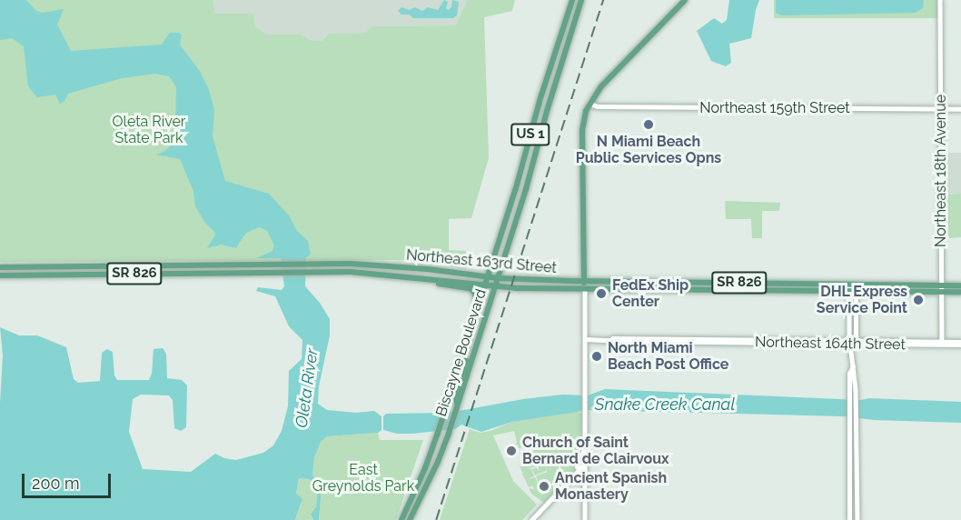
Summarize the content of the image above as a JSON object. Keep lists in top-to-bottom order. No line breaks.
{"streets":{"main road":["US 1","Northeast 163rd Street","SR 826","Biscayne Boulevard"],"street":["Northeast 159th Street","Northeast 18th Avenue","Northeast 164th Street"]},"crossings":[["Northeast 159th Street","Northeast 18th Avenue"],["Northeast 18th Avenue","Northeast 163rd Street"],["Northeast 18th Avenue","Northeast 164th Street"],["Northeast 163rd Street","Biscayne Boulevard"]],"water":["Oleta River","Snake Creek Canal"],"parks":["Oleta River State Park","East Greynolds Park"],"places":["N Miami Beach Public Services Opns","FedEx Ship Center","DHL Express Service Point","North Miami Beach Post Office","Church of Saint Bernard de Clairvoux","Ancient Spanish Monastery"],"scale_bar":"200 m"}
